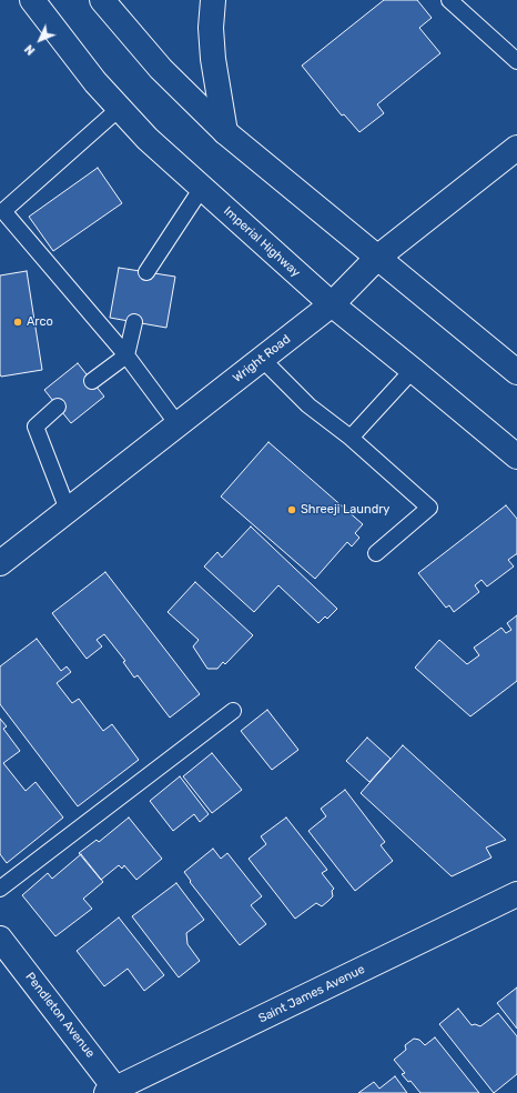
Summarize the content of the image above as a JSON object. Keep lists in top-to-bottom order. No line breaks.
{"streets":{"main road":["Imperial Highway","Wright Road","Saint James Avenue","Pendleton Avenue"]},"crossings":[["Imperial Highway","Wright Road"],["Saint James Avenue","Pendleton Avenue"]],"places":["Arco","Shreeji Laundry"],"north":"bottom left"}
